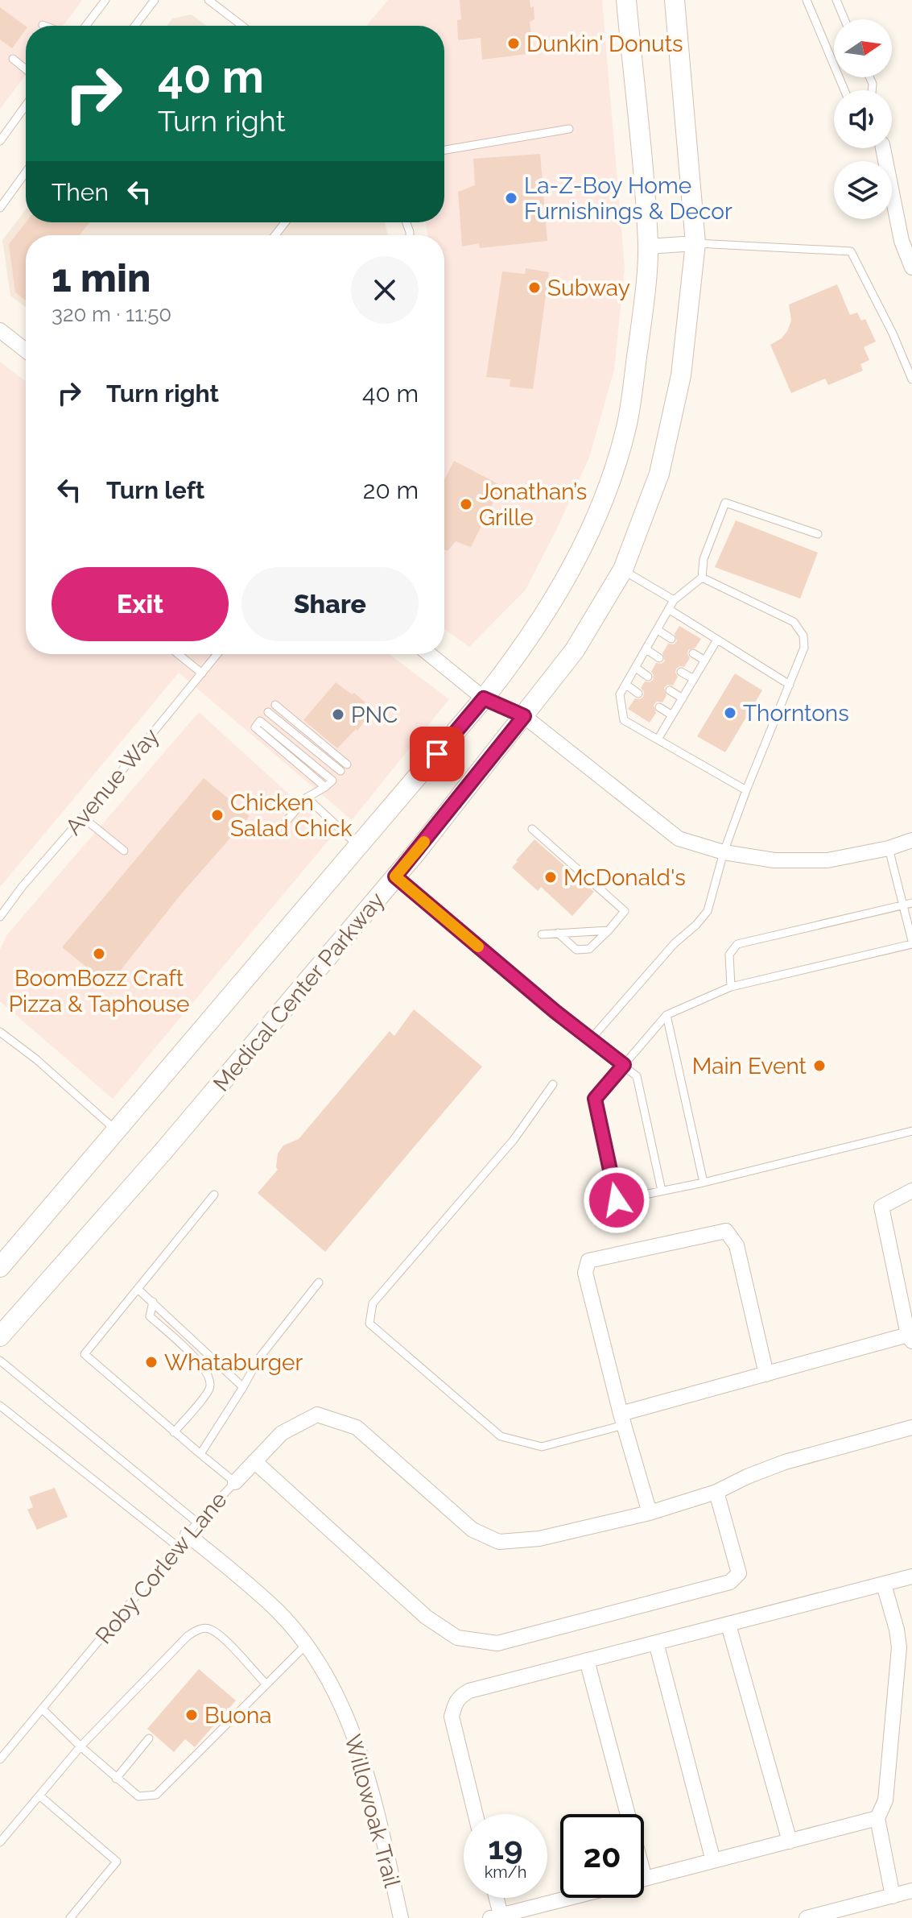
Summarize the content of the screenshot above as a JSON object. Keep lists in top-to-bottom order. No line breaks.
{"streets":{"main road":["Medical Center Parkway"],"street":["Willowoak Trail"],"lane":["Avenue Way","Roby Corlew Lane"]},"crossings":[["Roby Corlew Lane","Willowoak Trail"]],"places":["Dunkin' Donuts","La-Z-Boy Home Furnishings & Decor","Subway","Jonathan’s Grille","Thorntons","PNC","Chicken Salad Chick","McDonald's","BoomBozz Craft Pizza & Taphouse","Main Event","Whataburger","Buona"],"north":"right","page":{"turn":["40 m","Turn right"],"then":"Then","heading":["1 min","320 m · 11:50"],"list":[{"name":"Turn right","value":"40 m"},{"name":"Turn left","value":"20 m"}],"buttons":["Exit","Share"],"speed":"19 km/h","limit":"20"}}
